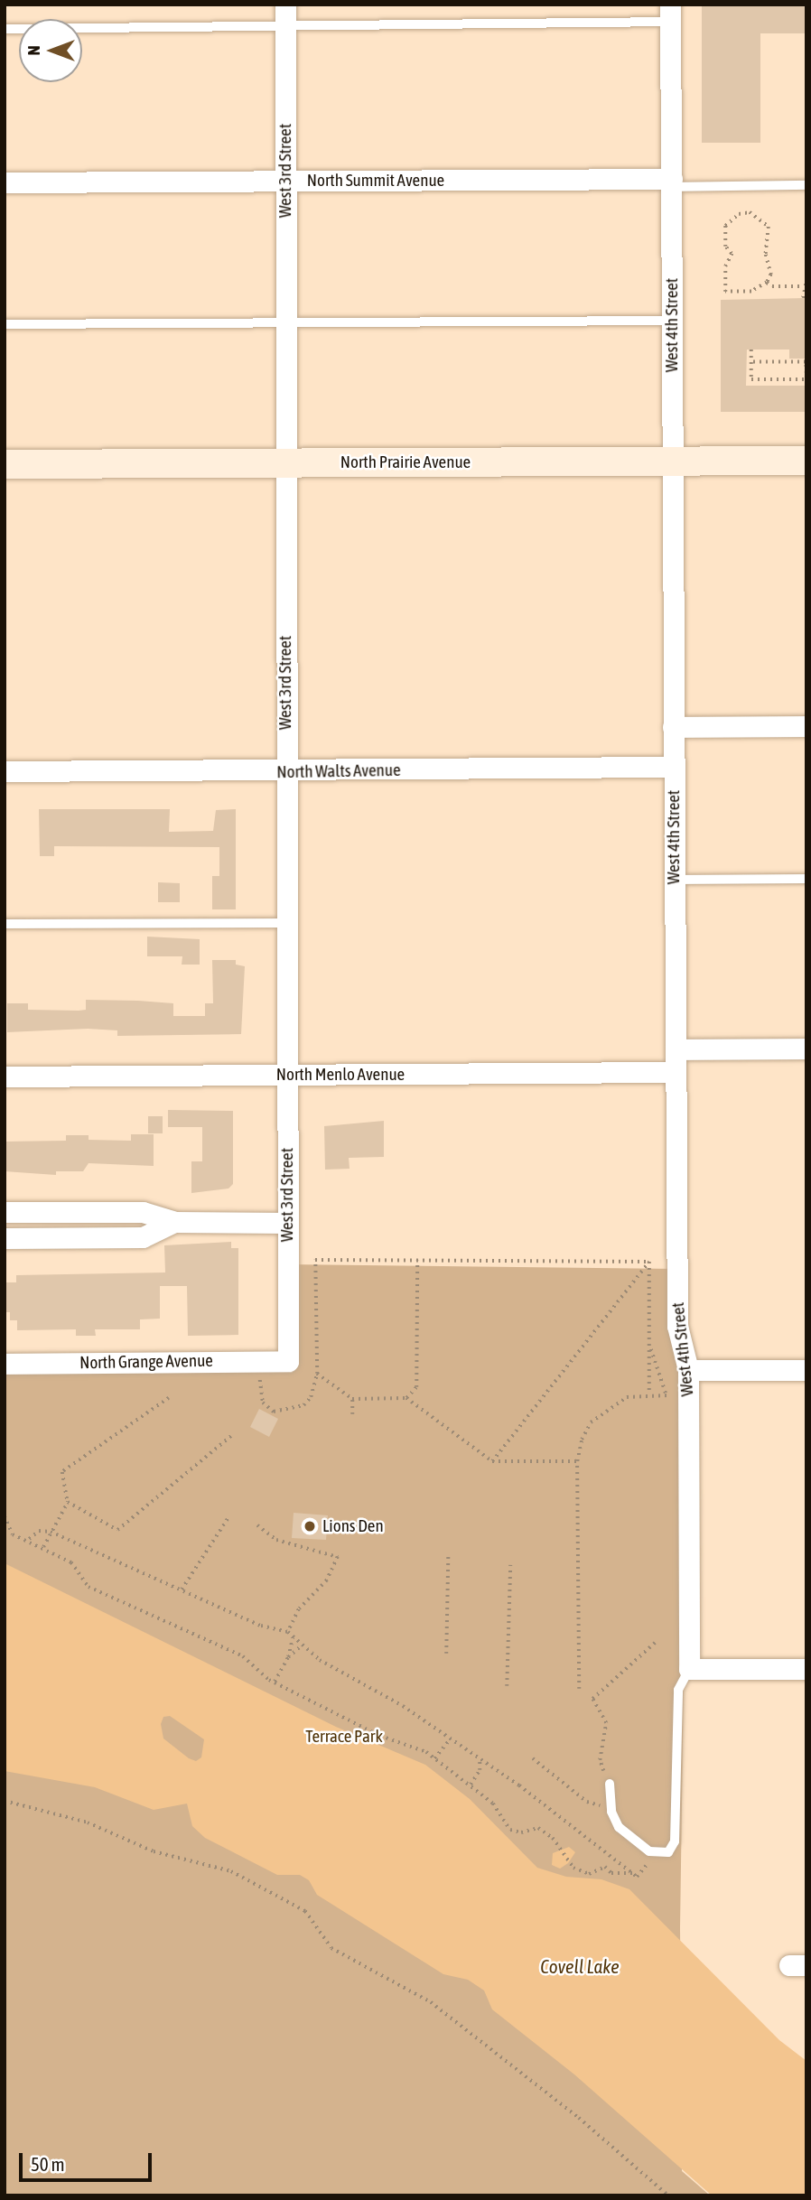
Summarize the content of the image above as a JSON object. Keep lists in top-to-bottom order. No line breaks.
{"streets":{"street":["West 3rd Street","North Summit Avenue","West 4th Street","North Prairie Avenue","North Walts Avenue","North Menlo Avenue","North Grange Avenue"]},"crossings":[["West 3rd Street","North Summit Avenue"],["West 3rd Street","North Prairie Avenue"],["West 3rd Street","North Walts Avenue"],["West 3rd Street","North Menlo Avenue"],["West 3rd Street","North Grange Avenue"],["North Summit Avenue","West 4th Street"],["West 4th Street","North Prairie Avenue"],["West 4th Street","North Walts Avenue"],["West 4th Street","North Menlo Avenue"]],"water":["Covell Lake"],"parks":["Terrace Park"],"places":["Lions Den"],"scale_bar":"50 m","north":"left"}
